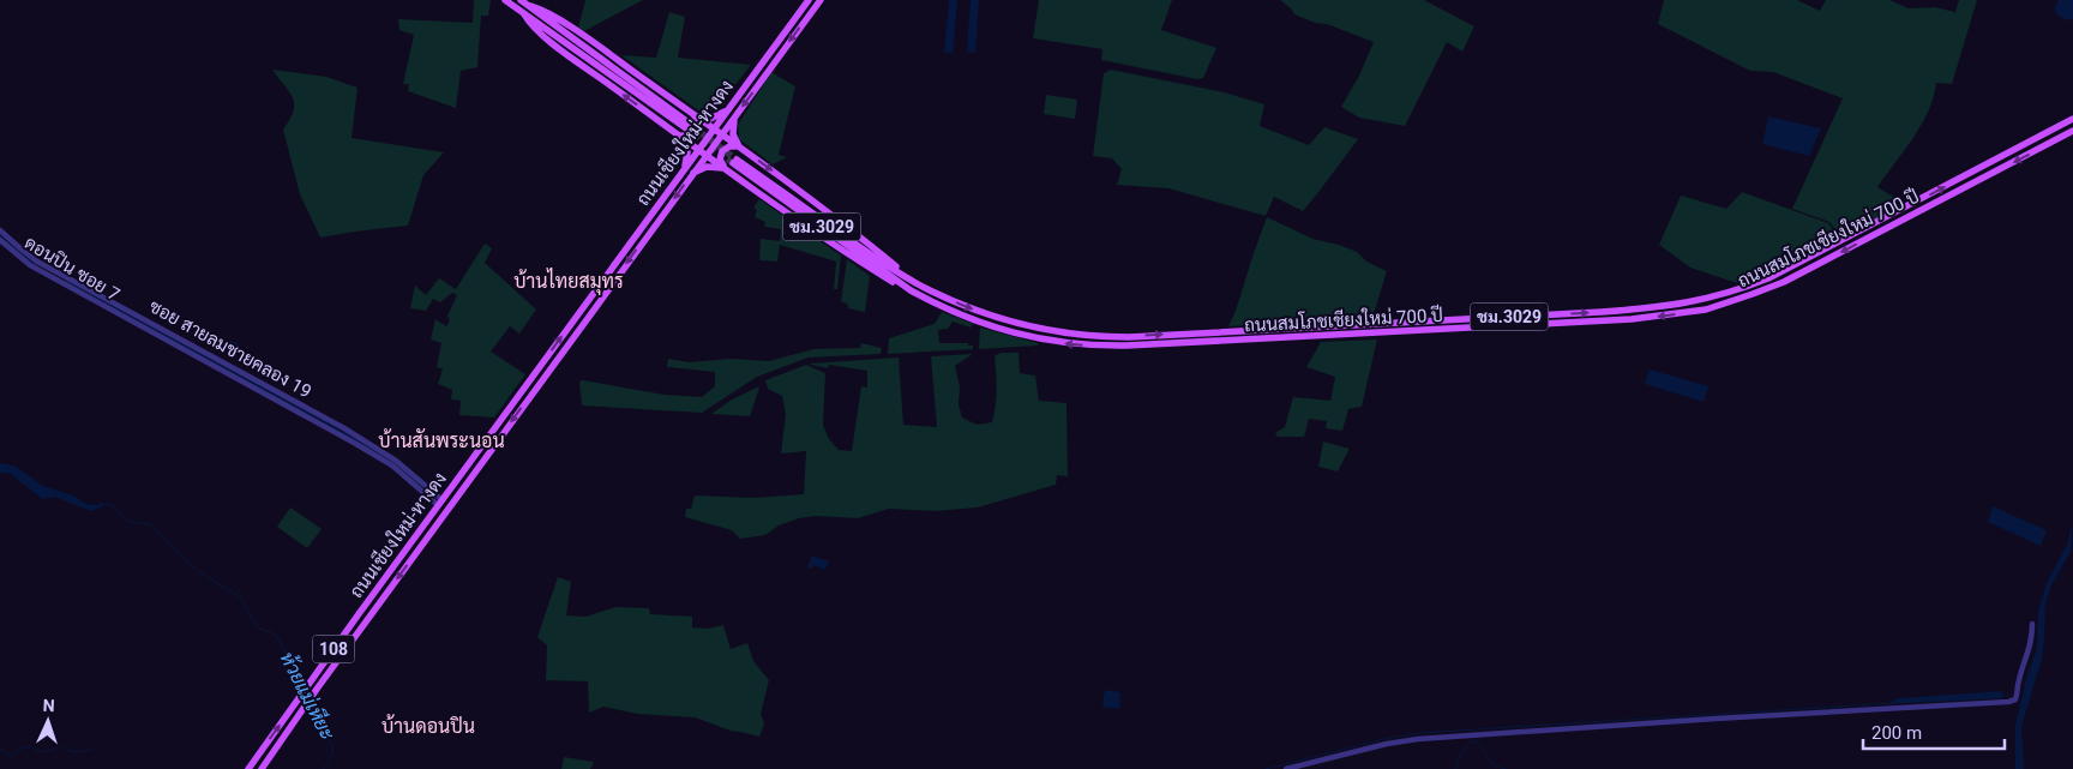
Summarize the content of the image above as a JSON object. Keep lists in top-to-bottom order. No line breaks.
{"streets":{"main road":["ถนนเชียงใหม่-หางดง","ชม.3029","ถนนสมโภชเชียงใหม่ 700 ปี","108"],"street":["ดอนปิน ซอย 7","ซอย สายลมชายคลอง 19"]},"crossings":[["ถนนเชียงใหม่-หางดง","ดอนปิน ซอย 7"],["ถนนเชียงใหม่-หางดง","ซอย สายลมชายคลอง 19"],["ดอนปิน ซอย 7","ซอย สายลมชายคลอง 19"]],"districts":["บ้านไทยสมุทร","บ้านสันพระนอน","บ้านดอนปิน"],"water":["ห้วยแม่เหียะ"],"scale_bar":"200 m","north":"top"}
